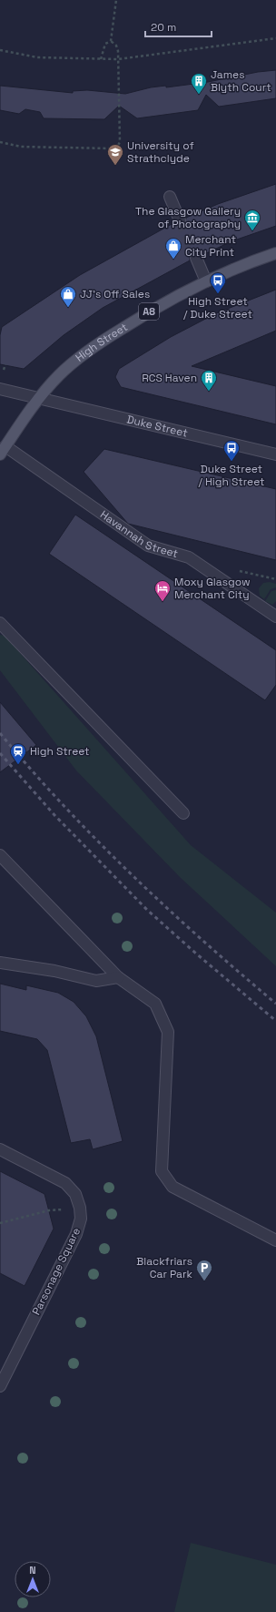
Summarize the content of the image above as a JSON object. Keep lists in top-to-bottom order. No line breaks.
{"streets":{"main road":["A8","High Street"],"street":["Duke Street","Havannah Street","Parsonage Square"]},"crossings":[["High Street","Duke Street"],["High Street","Havannah Street"]],"places":{"building":["James Blyth Court","RCS Haven"],"school or university":["University of Strathclyde"],"museum":["The Glasgow Gallery of Photography"],"shop":["Merchant City Print","JJ's Off Sales"],"bus stop":["High Street / Duke Street","Duke Street / High Street"],"hotel":["Moxy Glasgow Merchant City"],"station":["High Street"],"parking":["Blackfriars Car Park"]},"scale_bar":"20 m","north":"top"}
